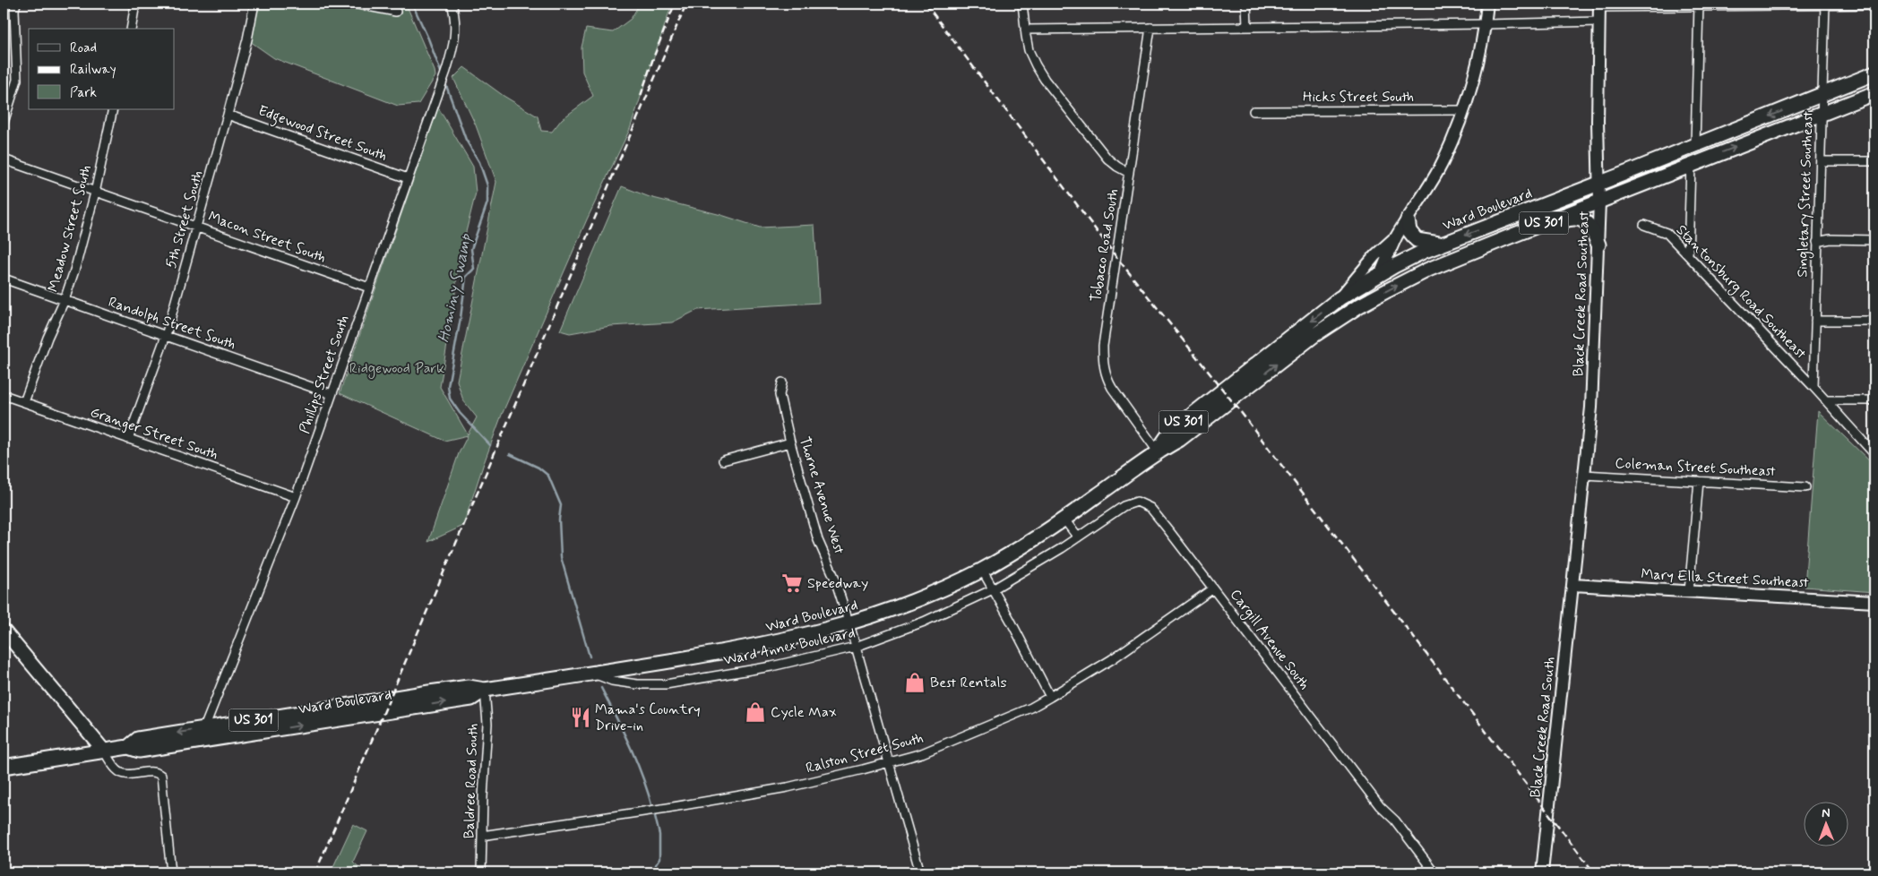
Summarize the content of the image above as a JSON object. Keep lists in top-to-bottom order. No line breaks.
{"streets":{"highway":["Ward Boulevard","US 301"],"street":["Hicks Street South","Edgewood Street South","Singletary Street Southeast","5th Street South","Meadow Street South","Macon Street South","Tobacco Road South","Stantonsburg Road Southeast","Black Creek Road Southeast","Randolph Street South","Phillips Street South","Granger Street South","Coleman Street Southeast","Thorne Avenue West","Mary Ella Street Southeast","Cargill Avenue South","Ward Annex Boulevard","Black Creek Road South","Ralston Street South","Baldree Road South"]},"crossings":[["Edgewood Street South","5th Street South"],["Edgewood Street South","Phillips Street South"],["Singletary Street Southeast","Ward Boulevard"],["Singletary Street Southeast","Stantonsburg Road Southeast"],["Ward Boulevard","Tobacco Road South"],["Ward Boulevard","Black Creek Road Southeast"],["Ward Boulevard","Phillips Street South"],["Ward Boulevard","Thorne Avenue West"],["Ward Boulevard","Ward Annex Boulevard"],["Ward Boulevard","Baldree Road South"],["5th Street South","Macon Street South"],["5th Street South","Randolph Street South"],["5th Street South","Granger Street South"],["Meadow Street South","Macon Street South"],["Meadow Street South","Randolph Street South"],["Meadow Street South","Granger Street South"],["Macon Street South","Phillips Street South"],["Black Creek Road Southeast","Coleman Street Southeast"],["Black Creek Road Southeast","Mary Ella Street Southeast"],["Black Creek Road Southeast","Black Creek Road South"],["Randolph Street South","Phillips Street South"],["Phillips Street South","Granger Street South"],["Thorne Avenue West","Ward Annex Boulevard"],["Thorne Avenue West","Ralston Street South"],["Mary Ella Street Southeast","Black Creek Road South"],["Cargill Avenue South","Ward Annex Boulevard"],["Cargill Avenue South","Ralston Street South"],["Ralston Street South","Baldree Road South"]],"water":["Hominy Swamp"],"parks":["Ridgewood Park"],"places":{"supermarket":["Speedway"],"shop":["Best Rentals","Cycle Max"],"restaurant":["Mama's Country Drive-in"]},"legend":["Road","Railway","Park"],"north":"top"}
